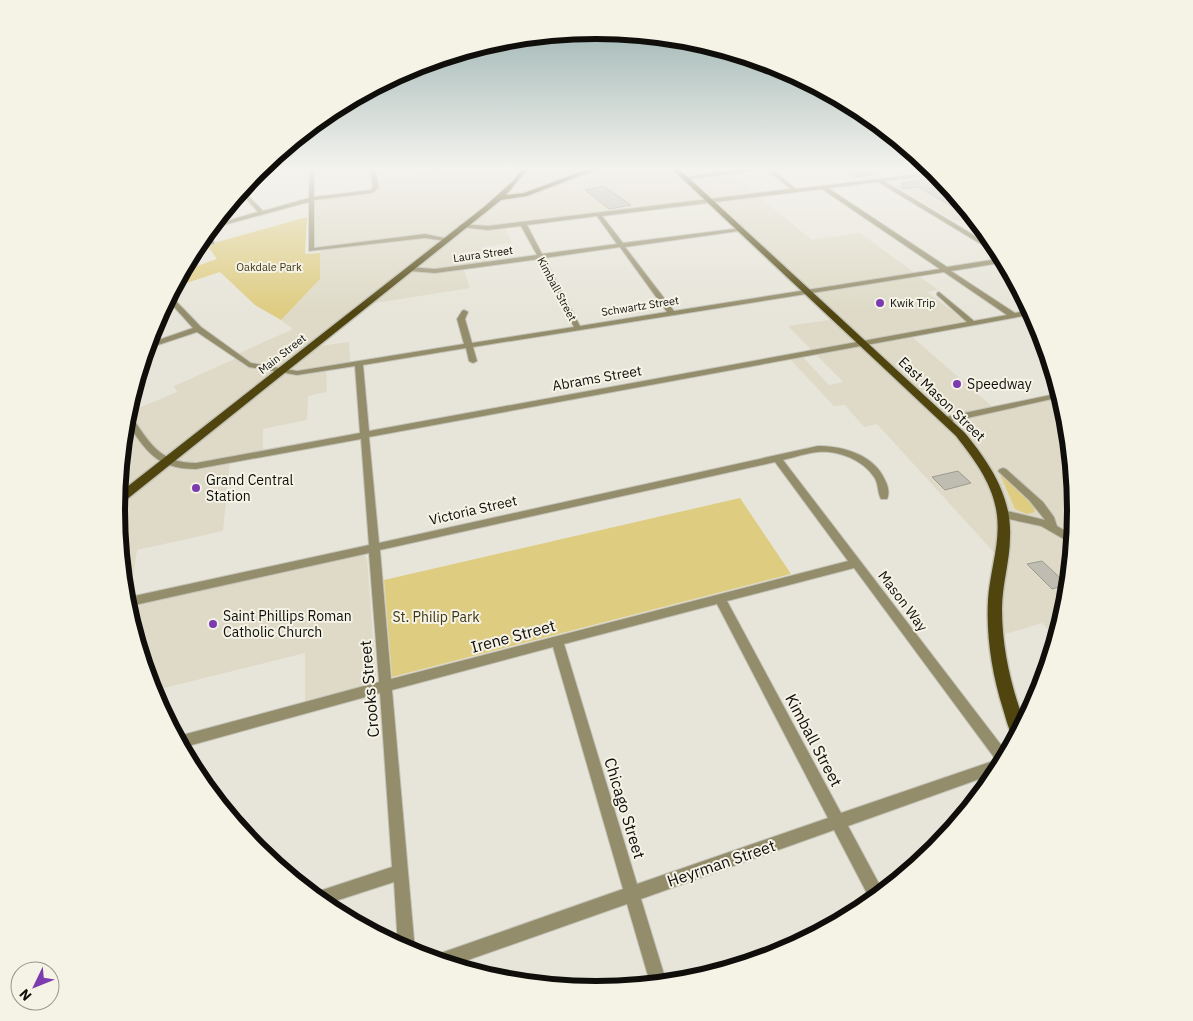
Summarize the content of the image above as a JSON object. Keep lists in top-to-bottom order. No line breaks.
{"streets":{"main road":["Main Street","East Mason Street"],"street":["Laura Street","Kimball Street","Schwartz Street","Abrams Street","Victoria Street","Mason Way","Irene Street","Crooks Street","Chicago Street","Heyrman Street"]},"crossings":[["Laura Street","Kimball Street"],["Laura Street","Main Street"],["Laura Street","East Mason Street"],["Kimball Street","Schwartz Street"],["Kimball Street","Irene Street"],["Kimball Street","Heyrman Street"],["Schwartz Street","Main Street"],["Schwartz Street","East Mason Street"],["Schwartz Street","Crooks Street"],["Main Street","Abrams Street"],["Abrams Street","East Mason Street"],["Abrams Street","Crooks Street"],["Victoria Street","Mason Way"],["Victoria Street","Crooks Street"],["Mason Way","Irene Street"],["Irene Street","Crooks Street"],["Irene Street","Chicago Street"],["Chicago Street","Heyrman Street"]],"parks":["Oakdale Park","St. Philip Park"],"places":["Kwik Trip","Speedway","Grand Central Station","Saint Phillips Roman Catholic Church"],"north":"bottom left"}
